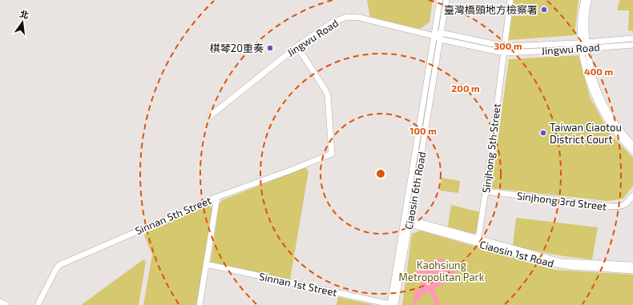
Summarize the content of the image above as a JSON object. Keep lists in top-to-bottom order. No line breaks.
{"streets":{"street":["Jingwu Road","Sinjhong 5th Street","Ciaosin 6th Road","Sinjhong 3rd Street","Sinnan 5th Street","Ciaosin 1st Road","Sinnan 1st Street"]},"crossings":[["Jingwu Road","Sinjhong 5th Street"],["Jingwu Road","Ciaosin 6th Road"],["Jingwu Road","Sinnan 5th Street"],["Sinjhong 5th Street","Sinjhong 3rd Street"],["Sinjhong 5th Street","Ciaosin 1st Road"],["Ciaosin 6th Road","Ciaosin 1st Road"],["Ciaosin 6th Road","Sinnan 1st Street"]],"parks":["Kaohsiung Metropolitan Park"],"places":["臺灣橋頭地方檢察署","棋琴20重奏","Taiwan Ciaotou District Court"],"north":"top","rings":["300 m","400 m","200 m","100 m"]}
